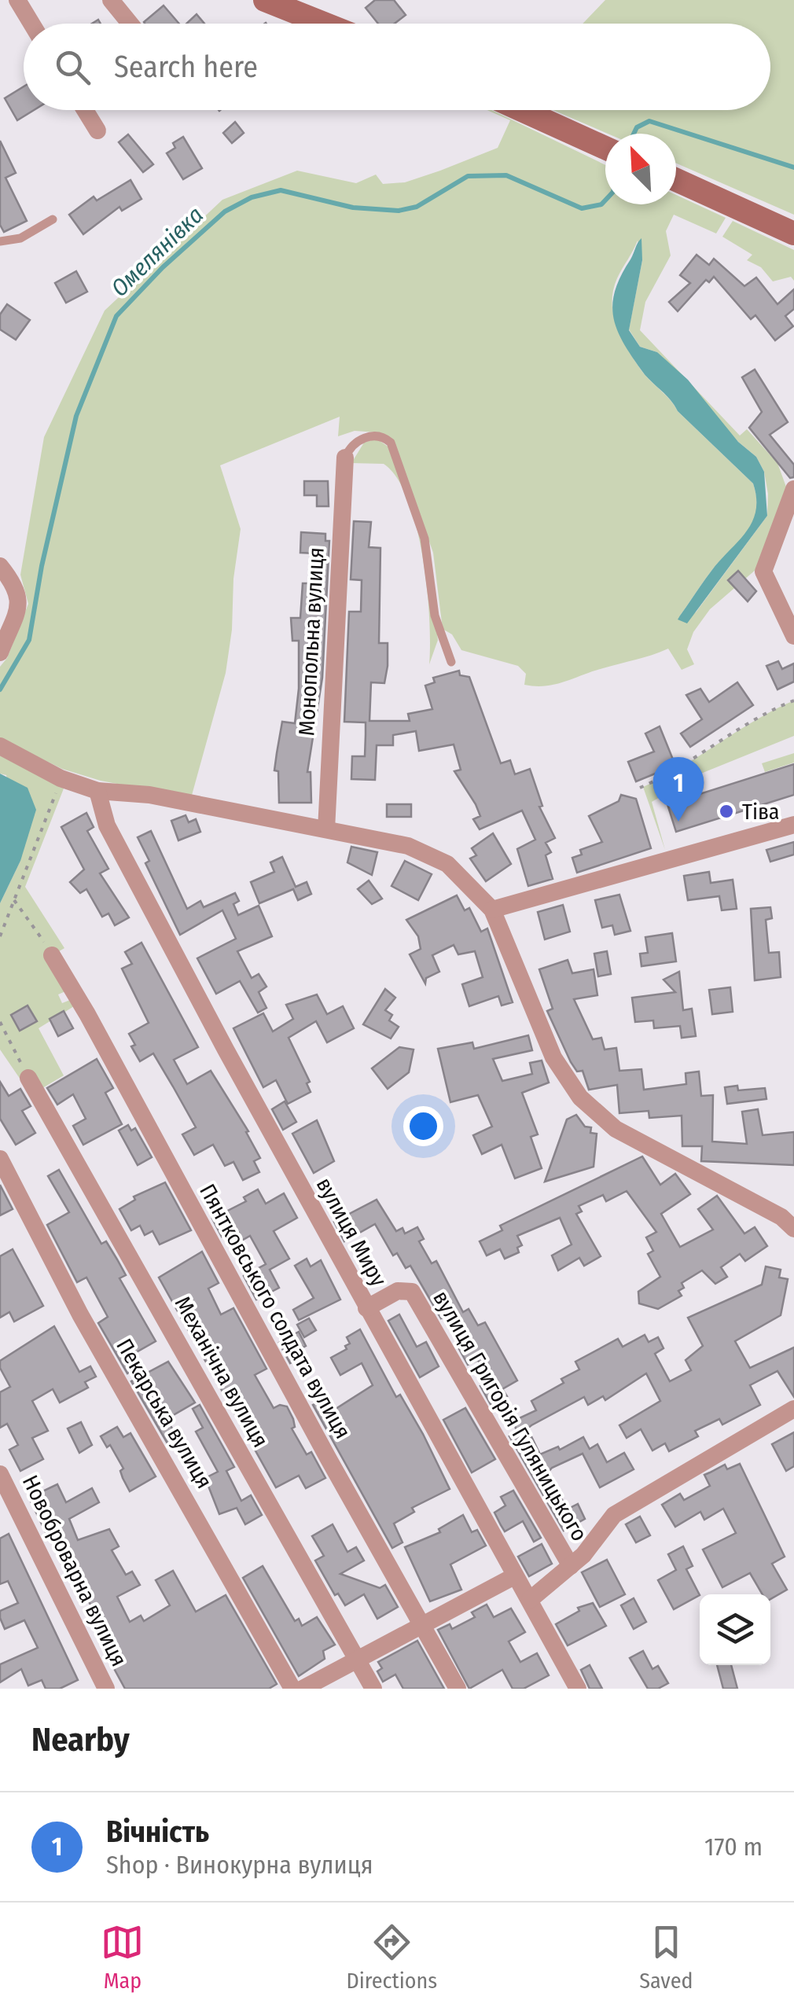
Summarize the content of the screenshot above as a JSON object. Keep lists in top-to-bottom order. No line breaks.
{"streets":{"street":["Монопольна вулиця","вулиця Миру","Пянтковського солдата вулиця","Механічна вулиця","Пекарська вулиця","вулиця Григорія Гуляницького","Новоброварна вулиця"]},"crossings":[["вулиця Миру","вулиця Григорія Гуляницького"]],"water":["Омелянівка"],"places":["Тіва"],"north":"top left","page":{"search":"Search here","pins":"1","heading":"Nearby","list":[{"mark":"1","name":"Вічність","note":"Shop · Винокурна вулиця","value":"170 m"}],"nav":["Map","Directions","Saved"]}}
